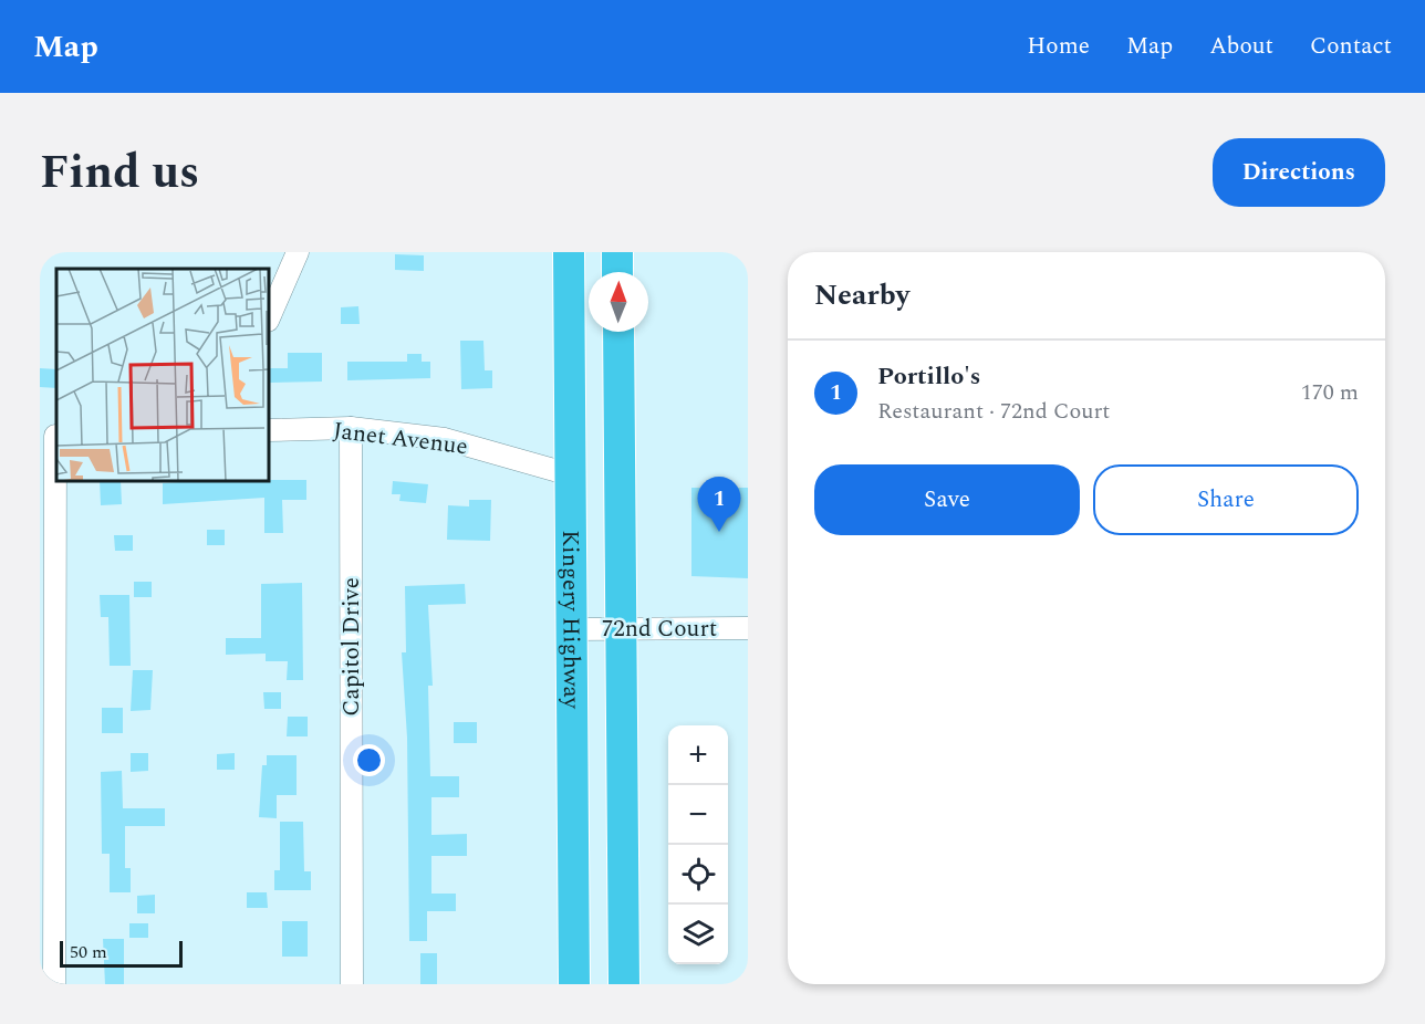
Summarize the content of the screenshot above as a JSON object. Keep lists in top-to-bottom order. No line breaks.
{"streets":{"highway":["Kingery Highway"],"street":["Janet Avenue","72nd Court","Capitol Drive"]},"crossings":[["Janet Avenue","Kingery Highway"],["Janet Avenue","Capitol Drive"],["Kingery Highway","72nd Court"]],"scale_bar":"50 m","north":"top","page":{"header":"Map","nav":["Home","Map","About","Contact"],"title":"Find us","buttons":["Directions",["Save","Share"]],"heading":"Nearby","list":[{"mark":"1","name":"Portillo's","note":"Restaurant · 72nd Court","value":"170 m"}],"pins":"1","map_buttons":["+","−"],"scale":"50 m"}}
